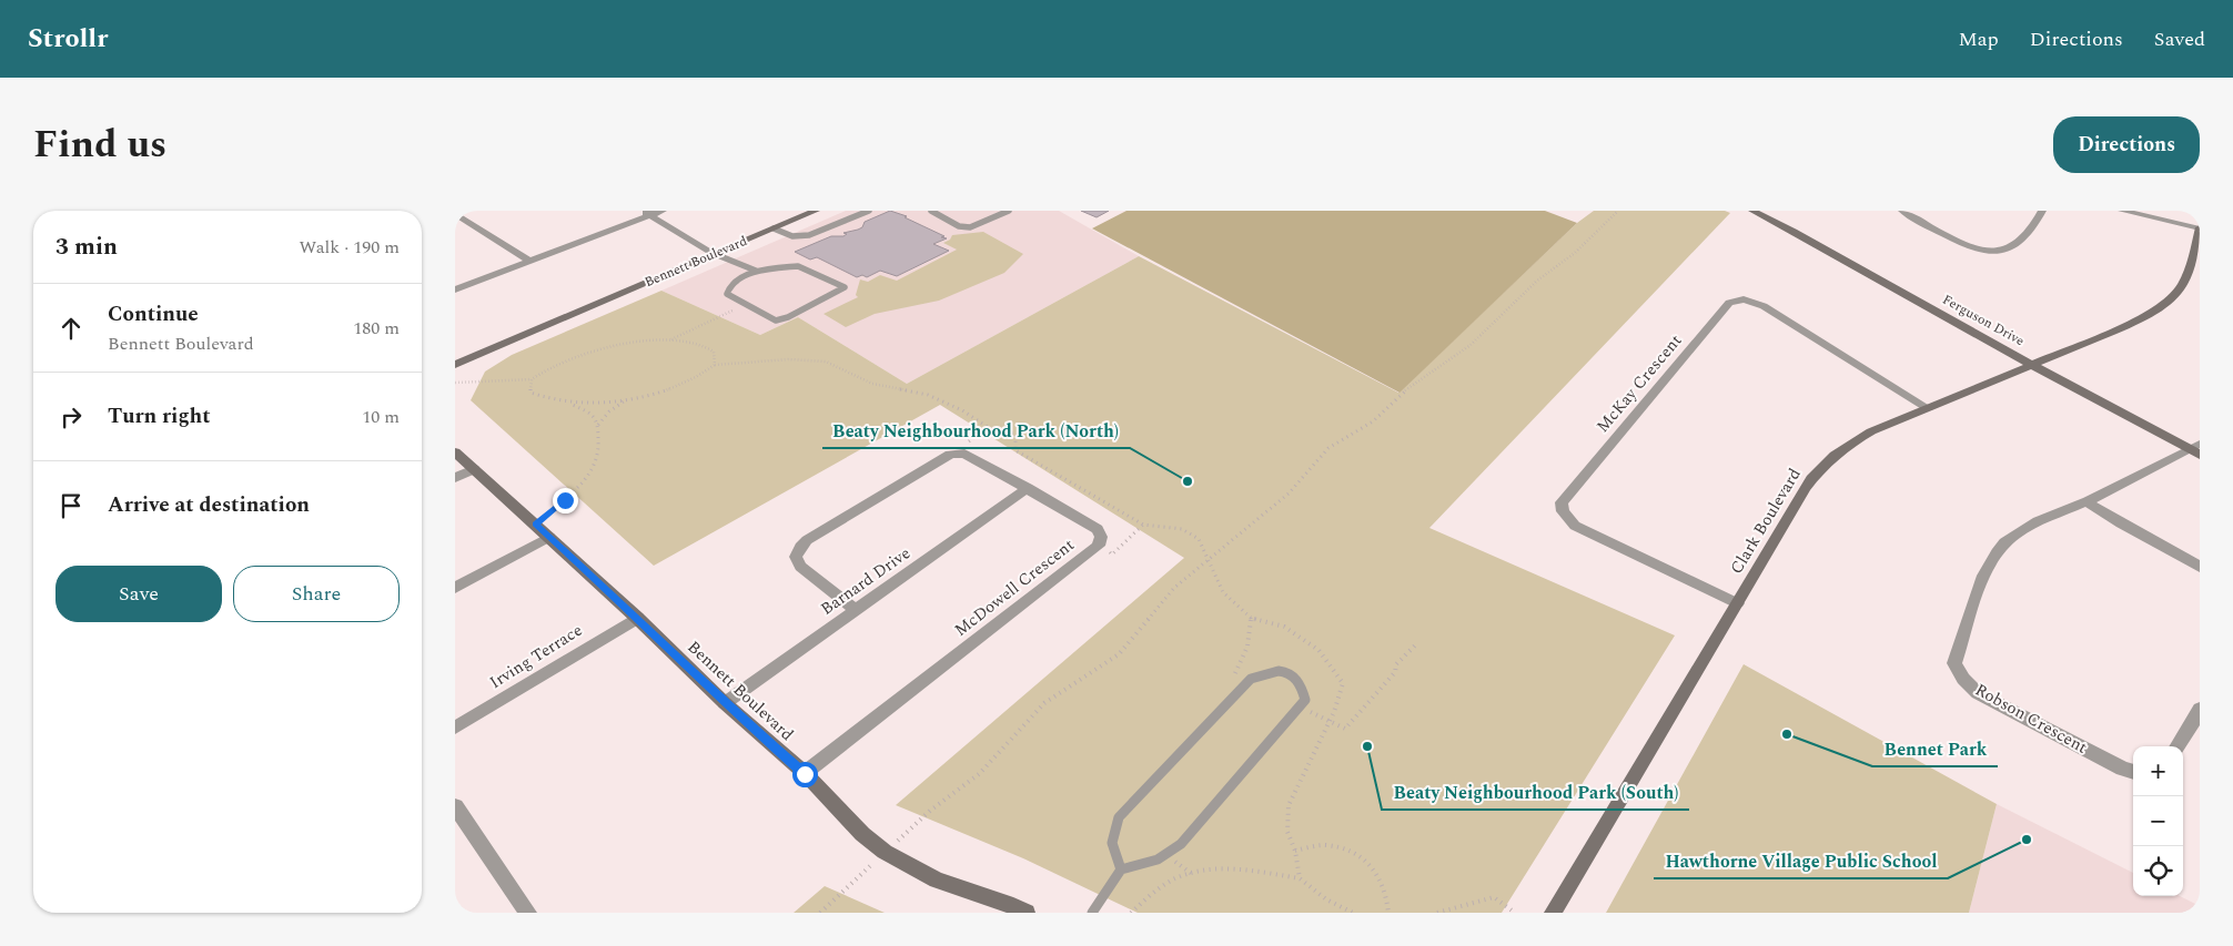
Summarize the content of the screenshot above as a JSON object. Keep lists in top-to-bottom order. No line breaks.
{"streets":{"street":["Bennett Boulevard","Ferguson Drive","McKay Crescent","Clark Boulevard","Barnard Drive","McDowell Crescent","Irving Terrace","Robson Crescent"]},"crossings":[["Bennett Boulevard","Barnard Drive"],["Bennett Boulevard","McDowell Crescent"],["Bennett Boulevard","Irving Terrace"],["Ferguson Drive","Clark Boulevard"],["Ferguson Drive","Robson Crescent"],["McKay Crescent","Clark Boulevard"],["Barnard Drive","McDowell Crescent"]],"places":["Beaty Neighbourhood Park (North)","Bennet Park","Beaty Neighbourhood Park (South)","Hawthorne Village Public School"],"page":{"header":"Strollr","nav":["Map","Directions","Saved"],"title":"Find us","buttons":["Directions",["Save","Share"]],"heading":["3 min","Walk · 190 m"],"list":[["Continue","Bennett Boulevard","180 m"],["Turn right","10 m"],"Arrive at destination"],"map_buttons":["+","−"]}}
